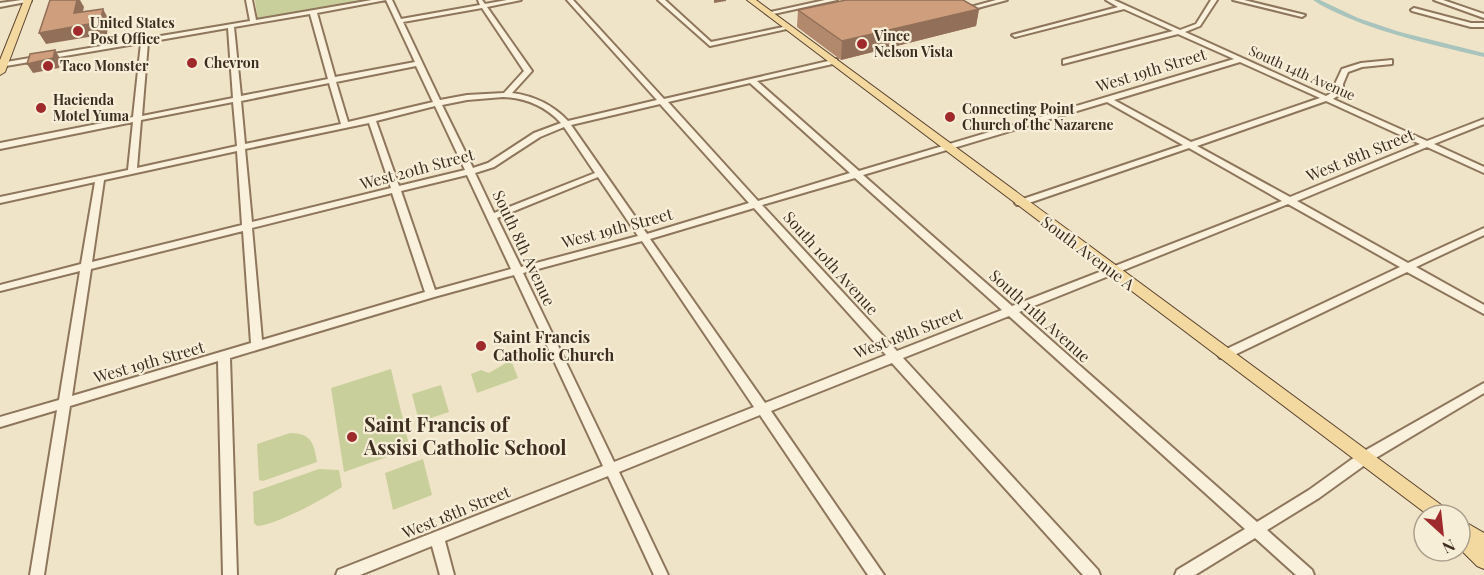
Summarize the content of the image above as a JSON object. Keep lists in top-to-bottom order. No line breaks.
{"streets":{"main road":["South Avenue A"],"street":["West 19th Street","South 14th Avenue","West 18th Street","West 20th Street","South 8th Avenue","South 10th Avenue","South 11th Avenue"]},"crossings":[["West 19th Street","South 14th Avenue"],["West 19th Street","South 8th Avenue"],["West 19th Street","South Avenue A"],["West 19th Street","South 10th Avenue"],["West 19th Street","South 11th Avenue"],["South 14th Avenue","West 18th Street"],["West 18th Street","South 8th Avenue"],["West 18th Street","South Avenue A"],["West 18th Street","South 10th Avenue"],["West 18th Street","South 11th Avenue"],["West 20th Street","South 8th Avenue"],["West 20th Street","South Avenue A"],["West 20th Street","South 10th Avenue"],["West 20th Street","South 11th Avenue"]],"places":["United States Post Office","Vince Nelson Vista","Chevron","Taco Monster","Hacienda Motel Yuma","Connecting Point Church of the Nazarene","Saint Francis Catholic Church","Saint Francis of Assisi Catholic School"],"north":"bottom right"}
